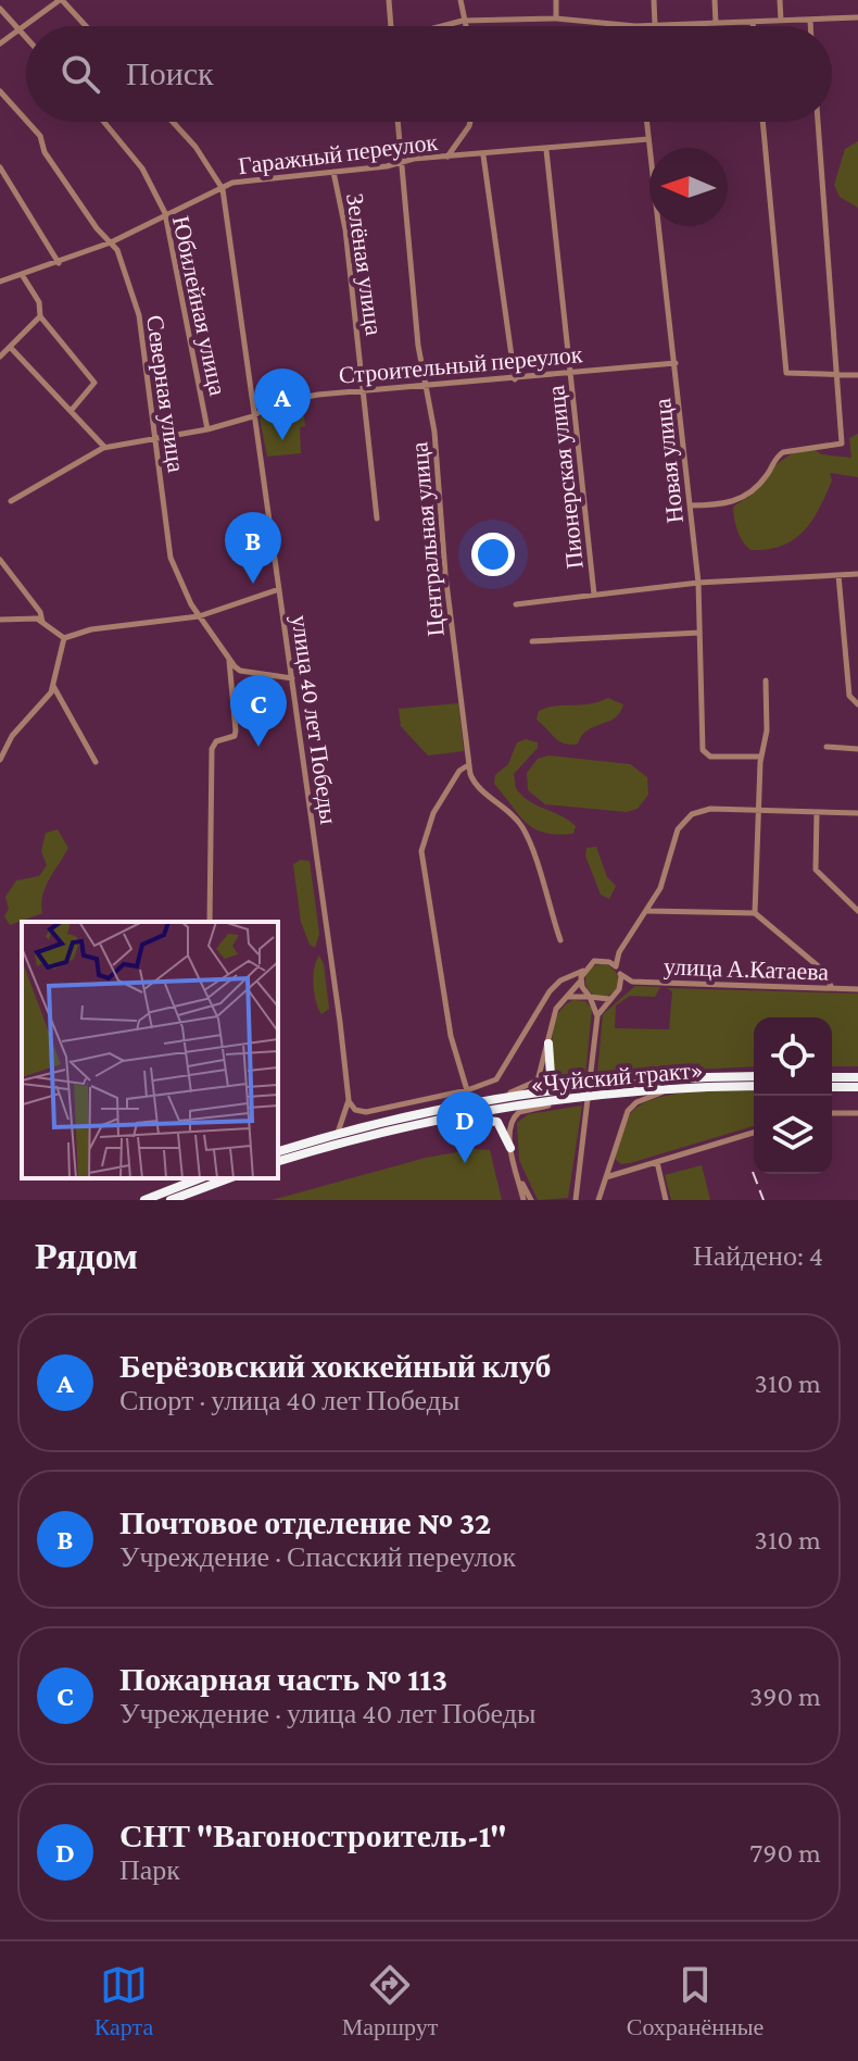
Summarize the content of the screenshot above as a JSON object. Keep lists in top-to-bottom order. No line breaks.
{"streets":{"highway":["«Чуйский тракт»"],"street":["Гаражный переулок","Зелёная улица","Юбилейная улица","Строительный переулок","Северная улица","Новая улица","Пионерская улица","Центральная улица","улица 40 лет Победы","улица А.Катаева"]},"crossings":[["Гаражный переулок","Зелёная улица"],["Гаражный переулок","Юбилейная улица"],["Гаражный переулок","Северная улица"],["Гаражный переулок","Новая улица"],["Гаражный переулок","Пионерская улица"],["Гаражный переулок","Центральная улица"],["Гаражный переулок","улица 40 лет Победы"],["Зелёная улица","Строительный переулок"],["Юбилейная улица","Строительный переулок"],["Строительный переулок","Северная улица"],["Строительный переулок","Новая улица"],["Строительный переулок","Пионерская улица"],["Строительный переулок","Центральная улица"],["Строительный переулок","улица 40 лет Победы"]],"north":"left","page":{"search":"Поиск","pins":["A","B","C","D"],"heading":["Рядом","Найдено: 4"],"list":[{"mark":"A","name":"Берёзовский хоккейный клуб","note":"Спорт · улица 40 лет Победы","value":"310 m"},{"mark":"B","name":"Почтовое отделение № 32","note":"Учреждение · Спасский переулок","value":"310 m"},{"mark":"C","name":"Пожарная часть № 113","note":"Учреждение · улица 40 лет Победы","value":"390 m"},{"mark":"D","name":"СНТ \"Вагоностроитель-1\"","note":"Парк","value":"790 m"}],"nav":["Карта","Маршрут","Сохранённые"]}}
